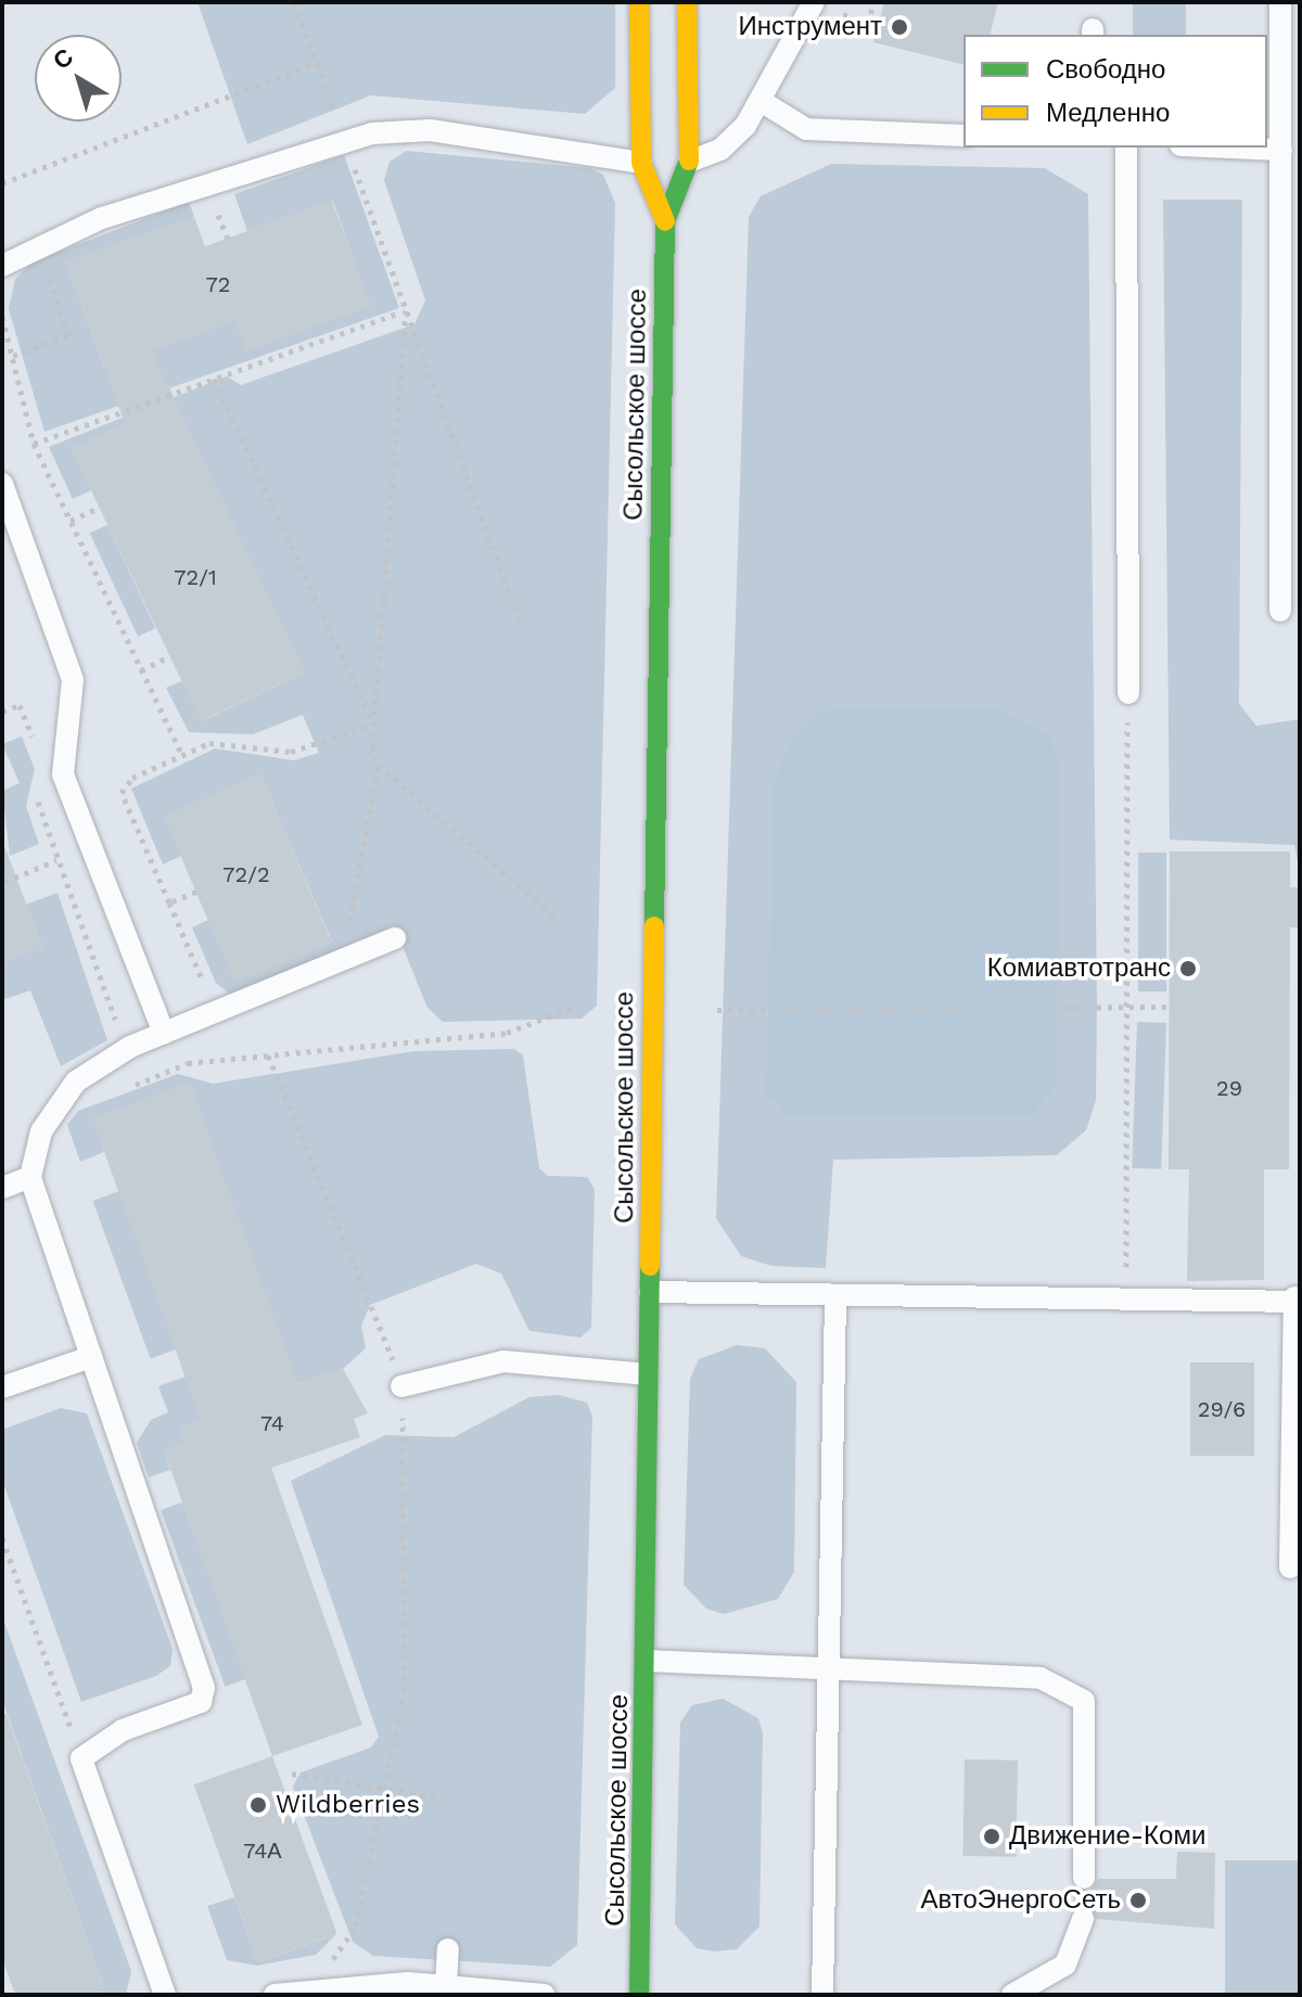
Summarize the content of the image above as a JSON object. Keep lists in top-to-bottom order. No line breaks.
{"streets":{"main road":["Сысольское шоссе"]},"places":["Инструмент","Комиавтотранс","Wildberries","Движение-Коми","АвтоЭнергоСеть"],"house_numbers":["72","72/1","72/2","29","29/6","74","74А"],"legend":["Свободно","Медленно"],"north":"top left"}
